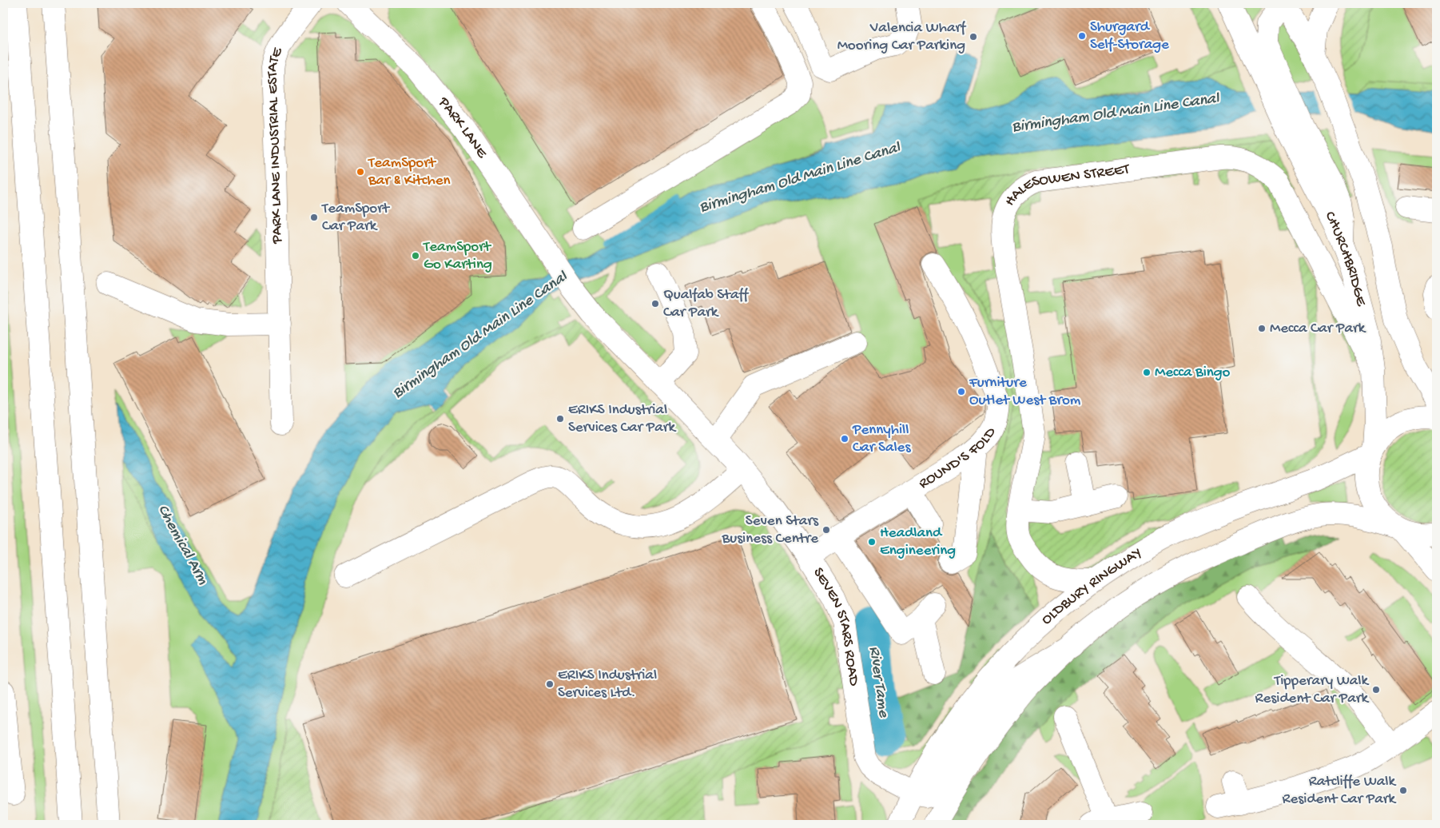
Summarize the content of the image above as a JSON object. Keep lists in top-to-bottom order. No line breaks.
{"streets":{"main road":["PARK LANE","PARK LANE INDUSTRIAL ESTATE","HALESOWEN STREET","CHURCHBRIDGE","ROUND'S FOLD","OLDBURY RINGWAY","SEVEN STARS ROAD"]},"crossings":[["PARK LANE","SEVEN STARS ROAD"],["HALESOWEN STREET","CHURCHBRIDGE"],["HALESOWEN STREET","OLDBURY RINGWAY"],["CHURCHBRIDGE","OLDBURY RINGWAY"],["ROUND'S FOLD","SEVEN STARS ROAD"],["OLDBURY RINGWAY","SEVEN STARS ROAD"]],"water":["Birmingham Old Main Line Canal","Chemical Arm","River Tame"],"places":["Shurgard Self-Storage","Valencia Wharf Mooring Car Parking","TeamSport Bar & Kitchen","TeamSport Car Park","TeamSport Go Karting","Qualfab Staff Car Park","Mecca Car Park","Mecca Bingo","Furniture Outlet West Brom","ERIKS Industrial Services Car Park","Pennyhill Car Sales","Seven Stars Business Centre","Headland Engineering","ERIKS Industrial Services Ltd.","Tipperary Walk Resident Car Park","Ratcliffe Walk Resident Car Park"]}
